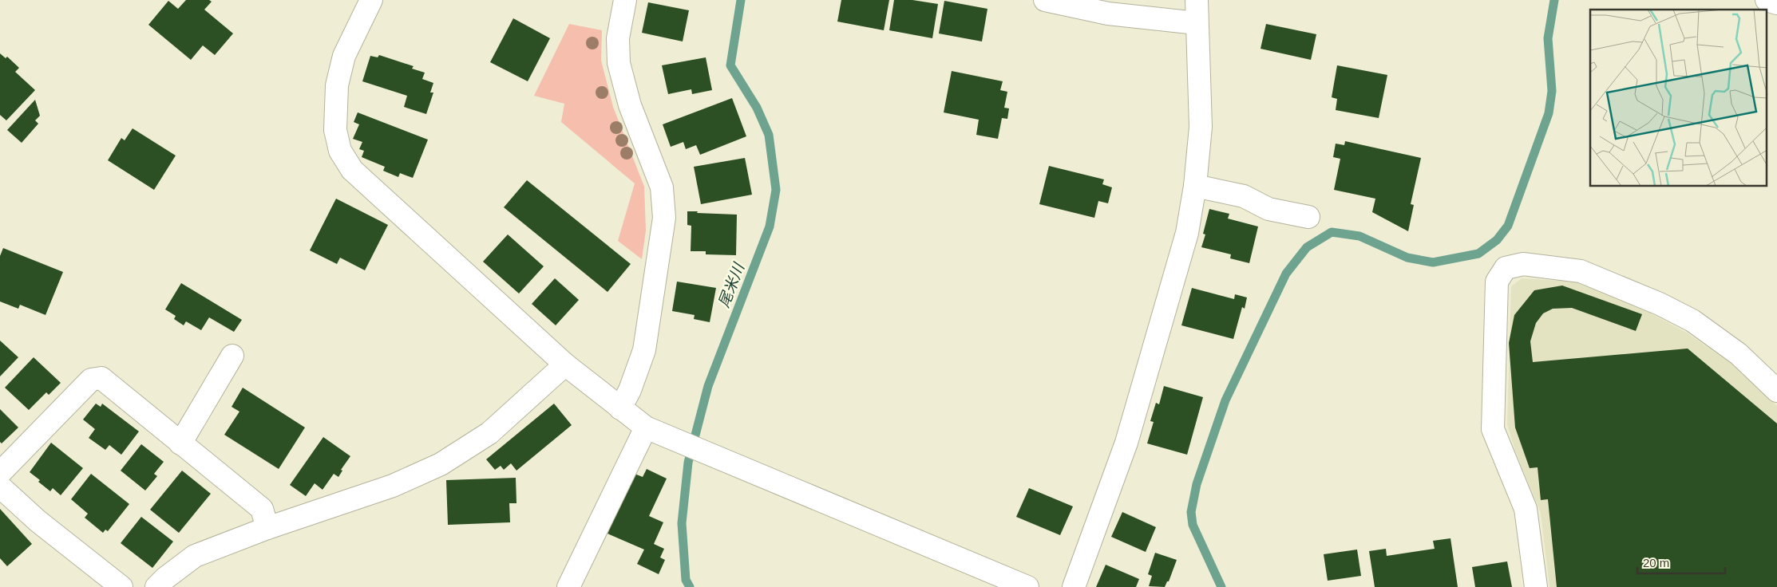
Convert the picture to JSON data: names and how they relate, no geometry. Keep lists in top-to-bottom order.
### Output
{
  "water": ["尾米川"],
  "scale_bar": "20 m"
}
